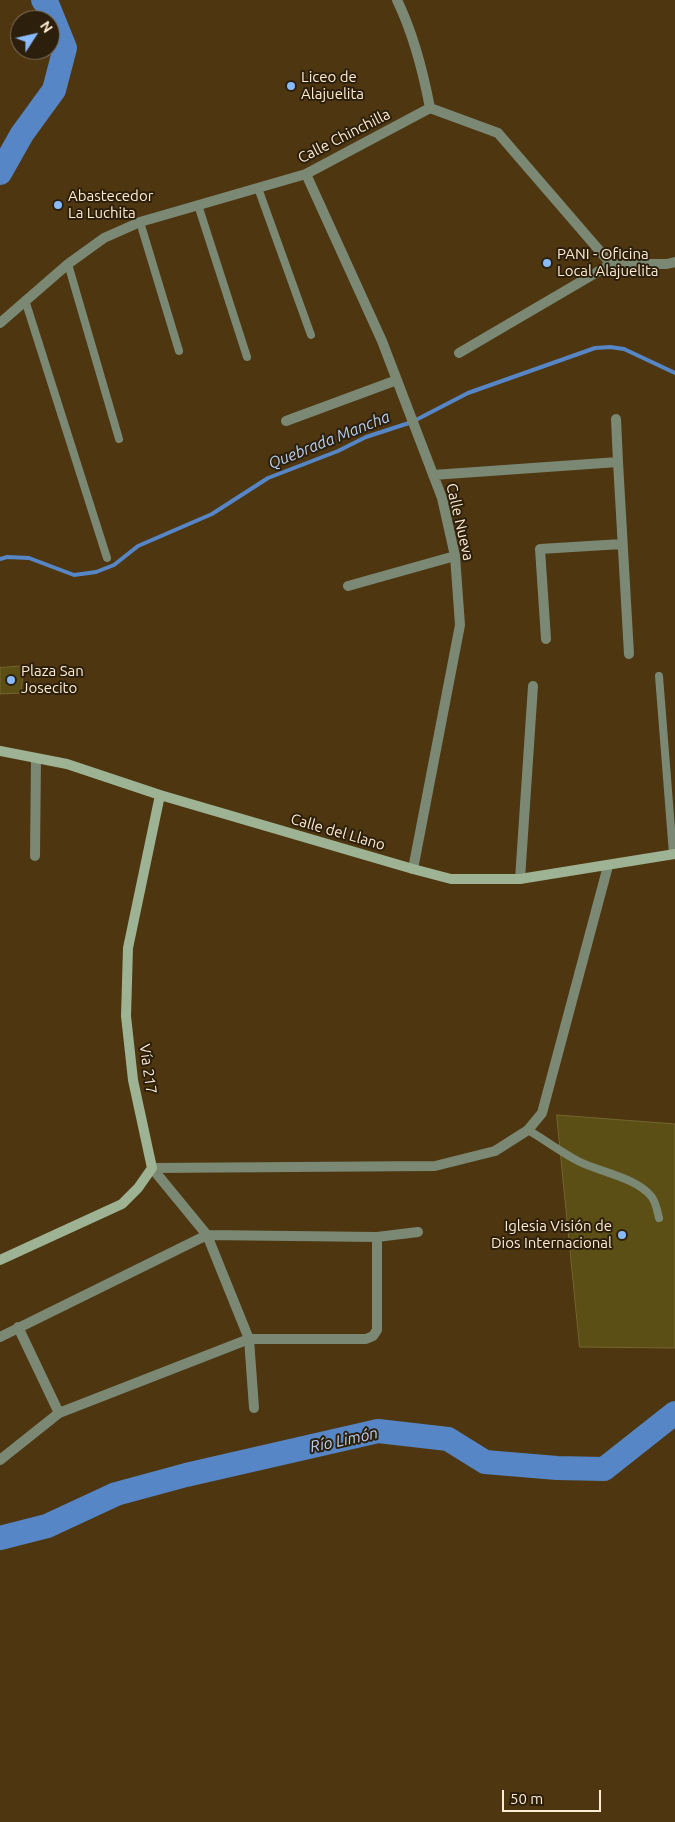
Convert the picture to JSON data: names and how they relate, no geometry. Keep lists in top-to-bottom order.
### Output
{
  "streets": {
    "main road": ["Calle del Llano", "Vía 217"],
    "street": ["Calle Chinchilla", "Calle Nueva"]
  },
  "crossings": [
    ["Calle Chinchilla", "Calle Nueva"],
    ["Calle Nueva", "Calle del Llano"],
    ["Calle del Llano", "Vía 217"]
  ],
  "water": ["Quebrada Mancha", "Río Limón"],
  "places": [
    "Liceo de Alajuelita",
    "Abastecedor La Luchita",
    "PANI - Oficina Local Alajuelita",
    "Plaza San Josecito",
    "Iglesia Visión de Dios Internacional"
  ],
  "scale_bar": "50 m",
  "north": "top right"
}
